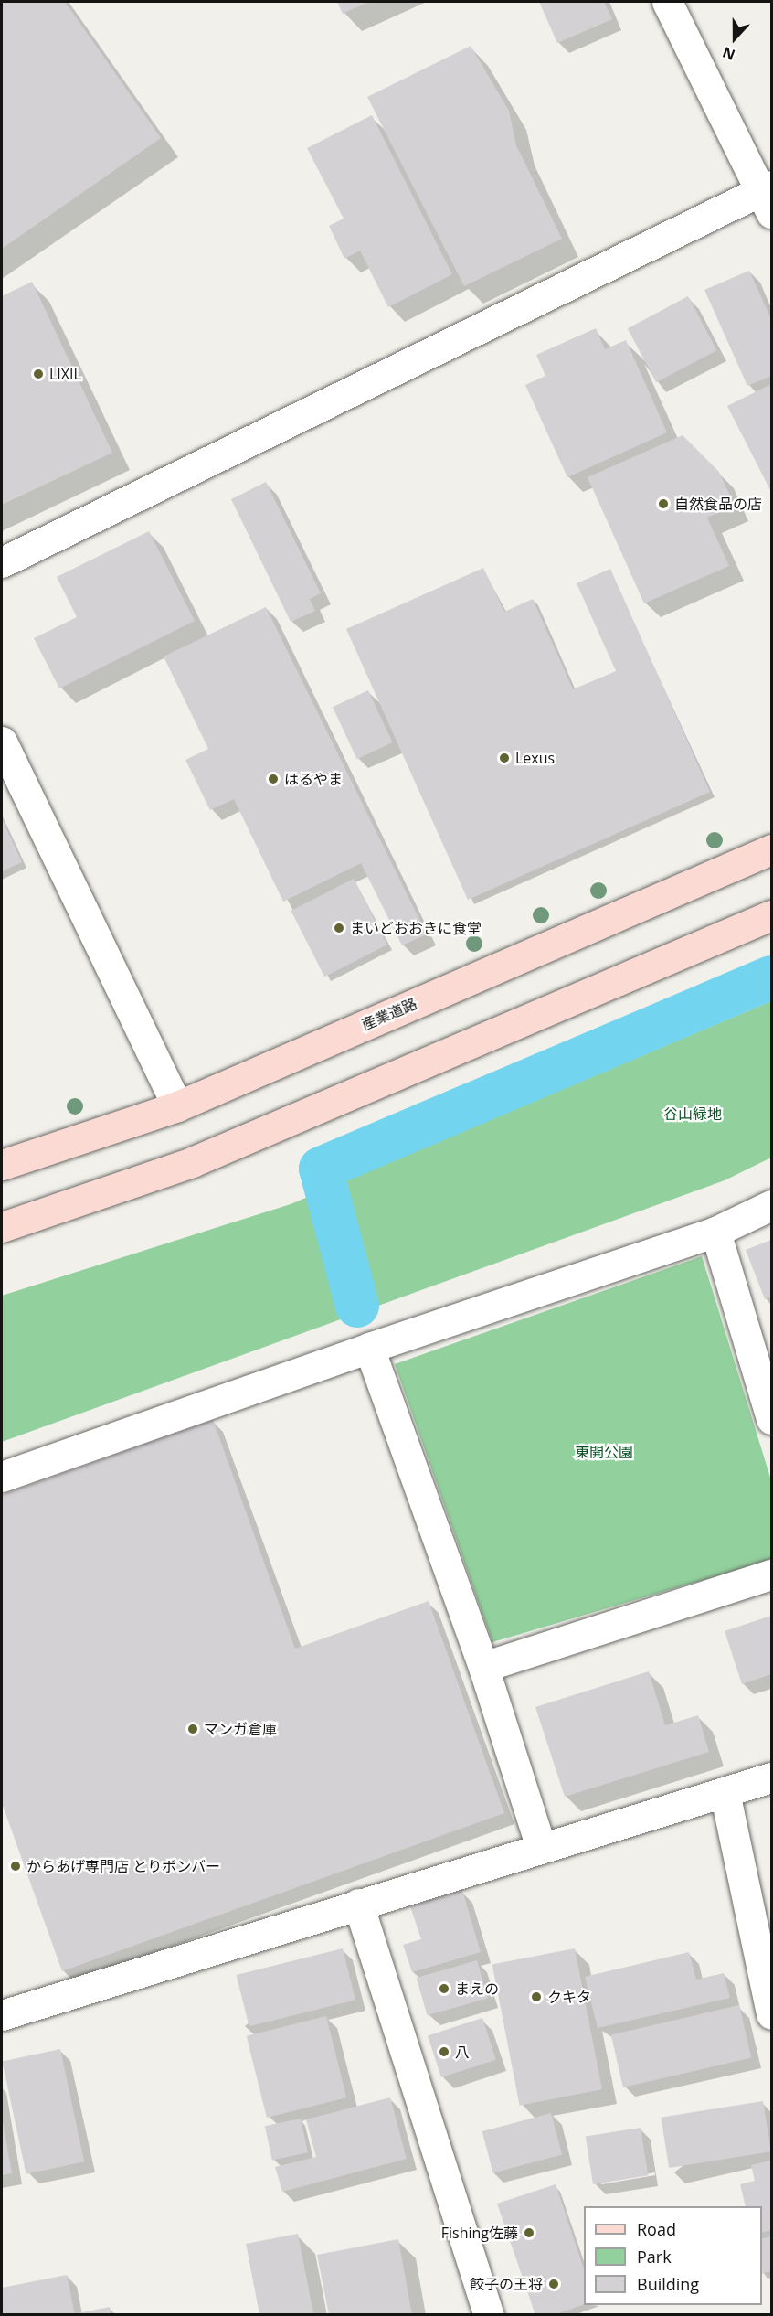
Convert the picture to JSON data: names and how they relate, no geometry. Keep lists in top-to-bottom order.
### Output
{
  "streets": {
    "main road": ["産業道路"]
  },
  "parks": ["谷山緑地", "東開公園"],
  "places": [
    "LIXIL",
    "自然食品の店",
    "Lexus",
    "はるやま",
    "まいどおおきに食堂",
    "マンガ倉庫",
    "からあげ専門店 とりボンバー",
    "まえの",
    "クキタ",
    "八",
    "Fishing佐藤",
    "餃子の王将"
  ],
  "legend": ["Road", "Park", "Building"],
  "north": "bottom"
}
